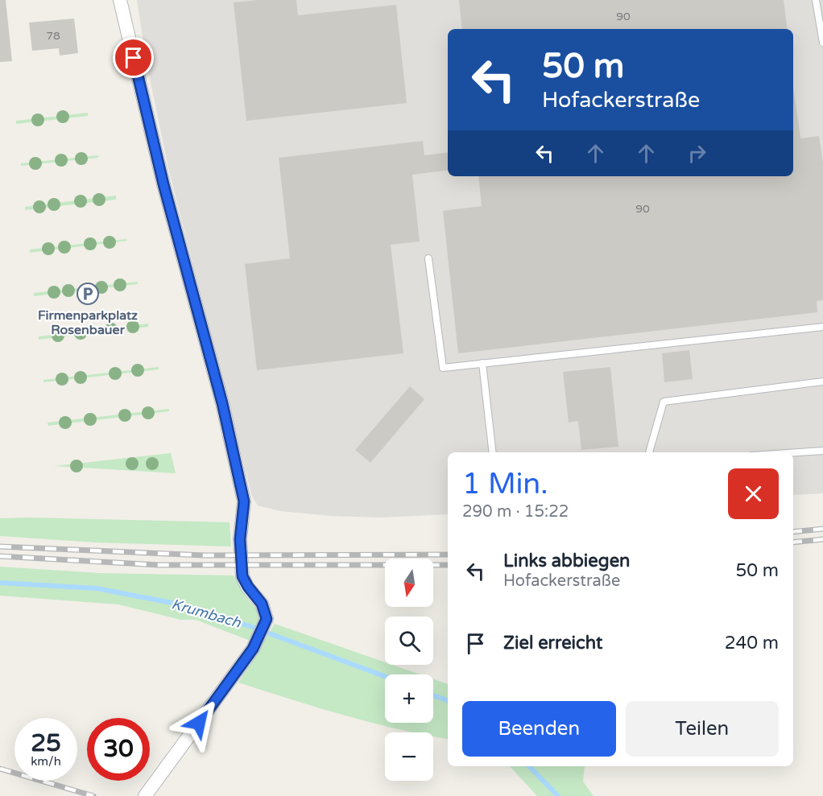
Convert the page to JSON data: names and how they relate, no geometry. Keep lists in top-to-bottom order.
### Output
{
  "water": ["Krumbach"],
  "places": {
    "parking": ["Firmenparkplatz Rosenbauer"]
  },
  "house_numbers": ["90", "78", "90"],
  "north": "bottom",
  "page": {
    "turn": ["50 m", "Hofackerstraße"],
    "heading": ["1 Min.", "290 m · 15:22"],
    "list": [
      {
        "name": "Links abbiegen",
        "note": "Hofackerstraße",
        "value": "50 m"
      },
      {
        "name": "Ziel erreicht",
        "value": "240 m"
      }
    ],
    "map_buttons": ["+", "−"],
    "buttons": ["Beenden", "Teilen"],
    "speed": "25 km/h",
    "limit": "30"
  }
}
